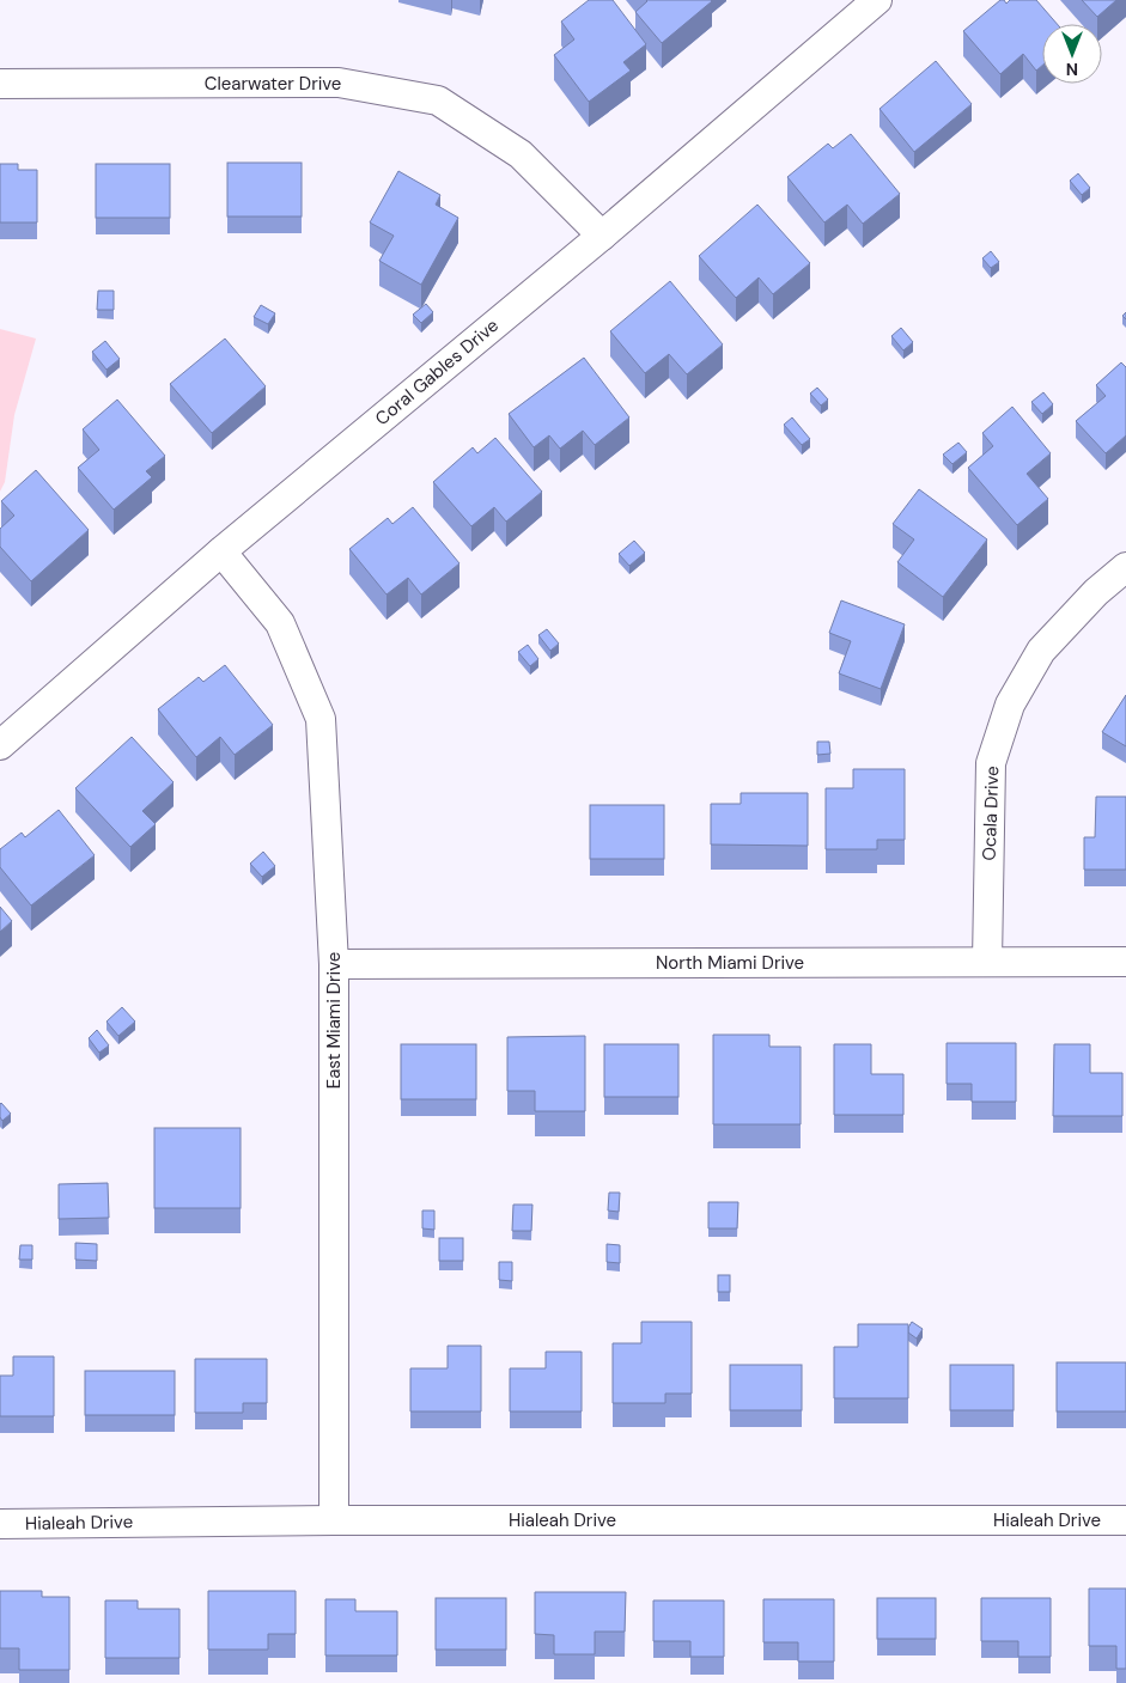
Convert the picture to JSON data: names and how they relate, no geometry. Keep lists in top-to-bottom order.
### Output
{
  "streets": {
    "street": [
      "Clearwater Drive",
      "Coral Gables Drive",
      "Ocala Drive",
      "North Miami Drive",
      "East Miami Drive",
      "Hialeah Drive"
    ]
  },
  "crossings": [
    ["Clearwater Drive", "Coral Gables Drive"],
    ["Coral Gables Drive", "East Miami Drive"],
    ["Ocala Drive", "North Miami Drive"],
    ["North Miami Drive", "East Miami Drive"],
    ["East Miami Drive", "Hialeah Drive"]
  ],
  "north": "bottom"
}
